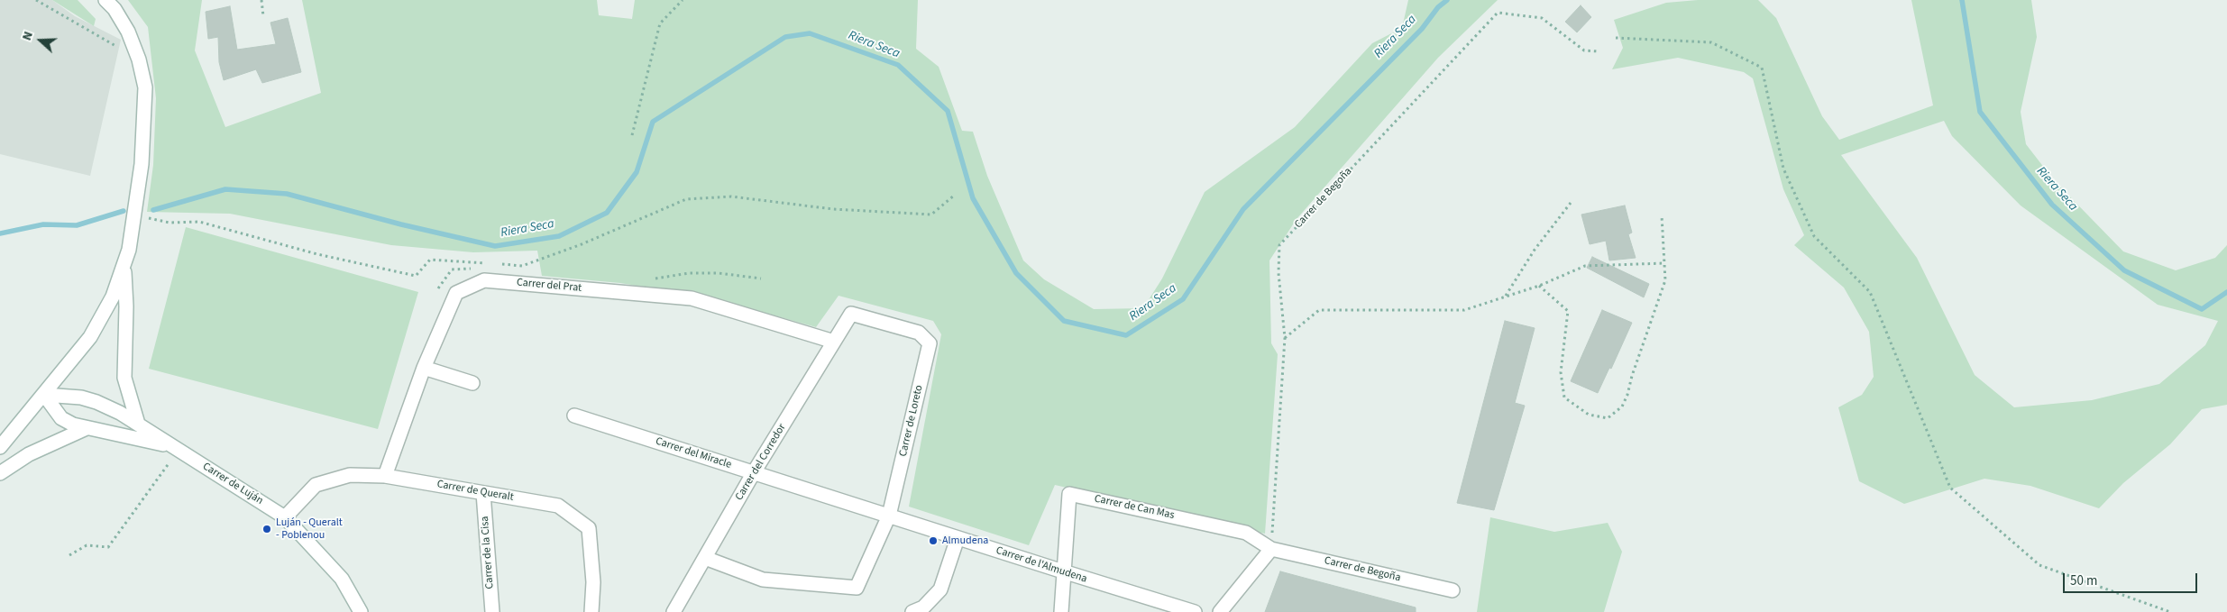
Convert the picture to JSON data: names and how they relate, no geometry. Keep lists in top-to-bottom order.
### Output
{
  "streets": {
    "street": [
      "Carrer de Begoña",
      "Carrer del Prat",
      "Carrer de Loreto",
      "Carrer del Miracle",
      "Carrer del Corredor",
      "Carrer de Luján",
      "Carrer de Queralt",
      "Carrer de Can Mas",
      "Carrer de la Cisa",
      "Carrer de l'Almudena"
    ]
  },
  "crossings": [
    ["Carrer de Begoña", "Carrer de Can Mas"],
    ["Carrer del Prat", "Carrer del Corredor"],
    ["Carrer del Prat", "Carrer de Queralt"],
    ["Carrer de Loreto", "Carrer del Miracle"],
    ["Carrer de Loreto", "Carrer del Corredor"],
    ["Carrer de Loreto", "Carrer de l'Almudena"],
    ["Carrer del Miracle", "Carrer del Corredor"],
    ["Carrer del Miracle", "Carrer de l'Almudena"],
    ["Carrer de Luján", "Carrer de Queralt"],
    ["Carrer de Queralt", "Carrer de la Cisa"],
    ["Carrer de Can Mas", "Carrer de l'Almudena"]
  ],
  "water": ["Riera Seca"],
  "places": ["Luján - Queralt - Poblenou", "Almudena"],
  "scale_bar": "50 m",
  "north": "left"
}
